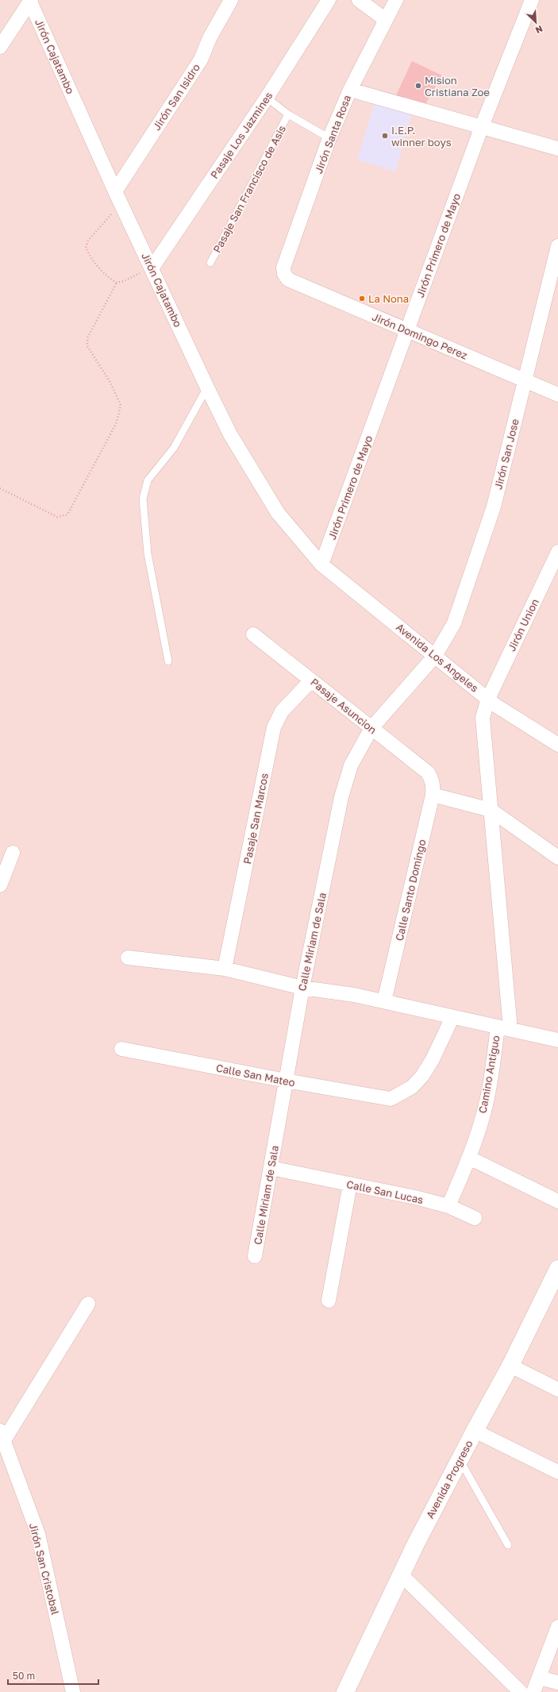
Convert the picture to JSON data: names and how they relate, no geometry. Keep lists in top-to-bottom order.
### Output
{
  "streets": {
    "street": [
      "Jirón Cajatambo",
      "Jirón San Isidro",
      "Jirón Santa Rosa",
      "Pasaje Los Jazmines",
      "Jirón Primero de Mayo",
      "Jirón Domingo Perez",
      "Jirón San Jose",
      "Jirón Union",
      "Avenida Los Angeles",
      "Pasaje Asuncion",
      "Pasaje San Marcos",
      "Calle Santo Domingo",
      "Calle Miriam de Sala",
      "Camino Antiguo",
      "Calle San Mateo",
      "Calle San Lucas",
      "Avenida Progreso",
      "Jirón San Cristobal"
    ],
    "lane": ["Pasaje San Francisco de Asis"]
  },
  "crossings": [
    ["Jirón Cajatambo", "Jirón San Isidro"],
    ["Jirón Cajatambo", "Pasaje Los Jazmines"],
    ["Jirón Cajatambo", "Jirón Primero de Mayo"],
    ["Jirón Cajatambo", "Avenida Los Angeles"],
    ["Jirón Santa Rosa", "Jirón Domingo Perez"],
    ["Jirón Primero de Mayo", "Jirón Domingo Perez"],
    ["Jirón Primero de Mayo", "Avenida Los Angeles"],
    ["Jirón Domingo Perez", "Jirón San Jose"],
    ["Jirón San Jose", "Avenida Los Angeles"],
    ["Jirón San Jose", "Calle Miriam de Sala"],
    ["Jirón Union", "Avenida Los Angeles"],
    ["Jirón Union", "Camino Antiguo"],
    ["Avenida Los Angeles", "Calle Miriam de Sala"],
    ["Pasaje Asuncion", "Pasaje San Marcos"],
    ["Pasaje Asuncion", "Calle Santo Domingo"],
    ["Pasaje Asuncion", "Calle Miriam de Sala"],
    ["Calle Miriam de Sala", "Calle San Mateo"],
    ["Calle Miriam de Sala", "Calle San Lucas"]
  ],
  "places": ["Mision Cristiana Zoe", "I.E.P. winner boys", "La Nona"],
  "scale_bar": "50 m",
  "north": "bottom right"
}
